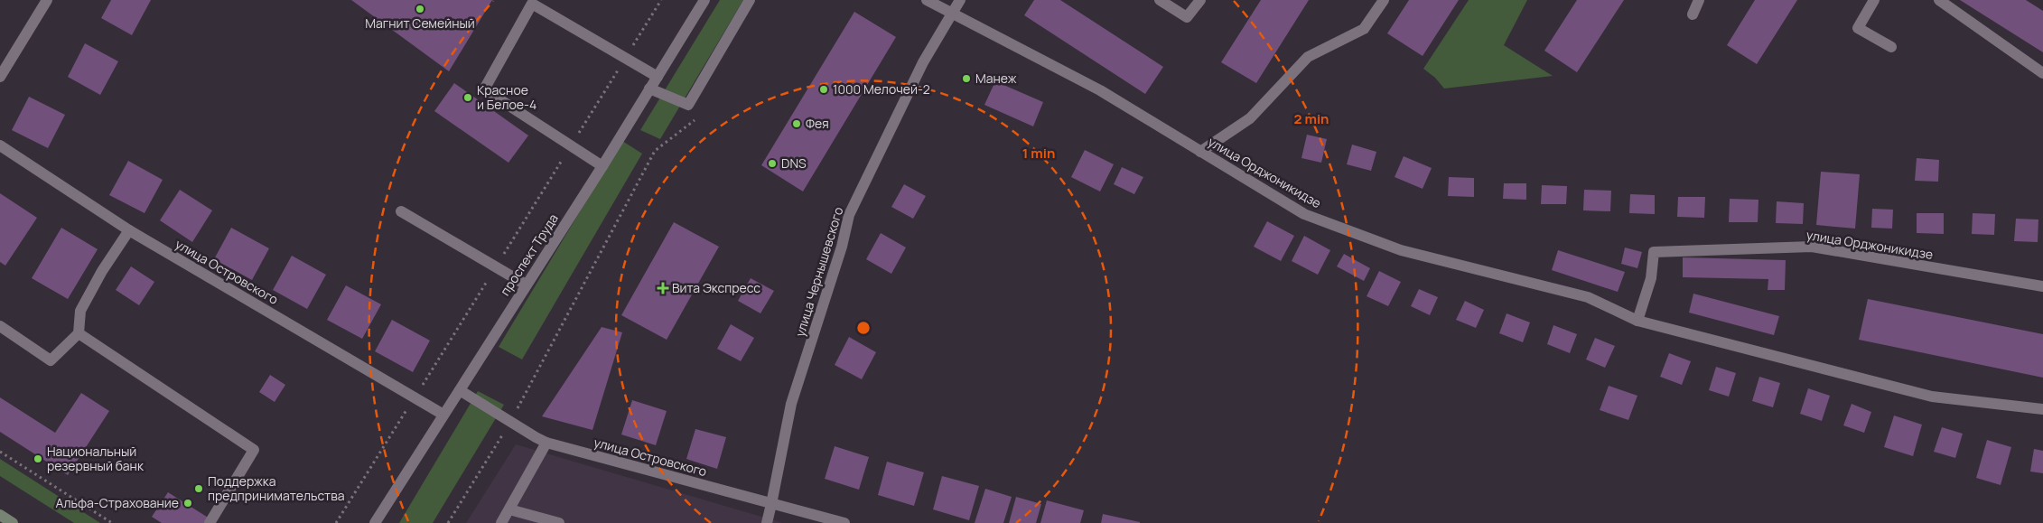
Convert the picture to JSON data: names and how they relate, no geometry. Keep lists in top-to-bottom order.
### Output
{
  "streets": {
    "street": [
      "улица Орджоникидзе",
      "проспект Труда",
      "улица Островского",
      "улица Чернышевского"
    ]
  },
  "crossings": [
    ["улица Орджоникидзе", "улица Чернышевского"],
    ["проспект Труда", "улица Островского"],
    ["улица Островского", "улица Чернышевского"]
  ],
  "places": {
    "other": [
      "Магнит Семейный",
      "Манеж",
      "1000 Мелочей-2",
      "Красное и Белое-4",
      "Фея",
      "DNS",
      "Национальный резервный банк",
      "Поддержка предпринимательства",
      "Альфа-Страхование"
    ],
    "health": ["Вита Экспресс"]
  },
  "rings": ["2 min", "1 min"]
}
